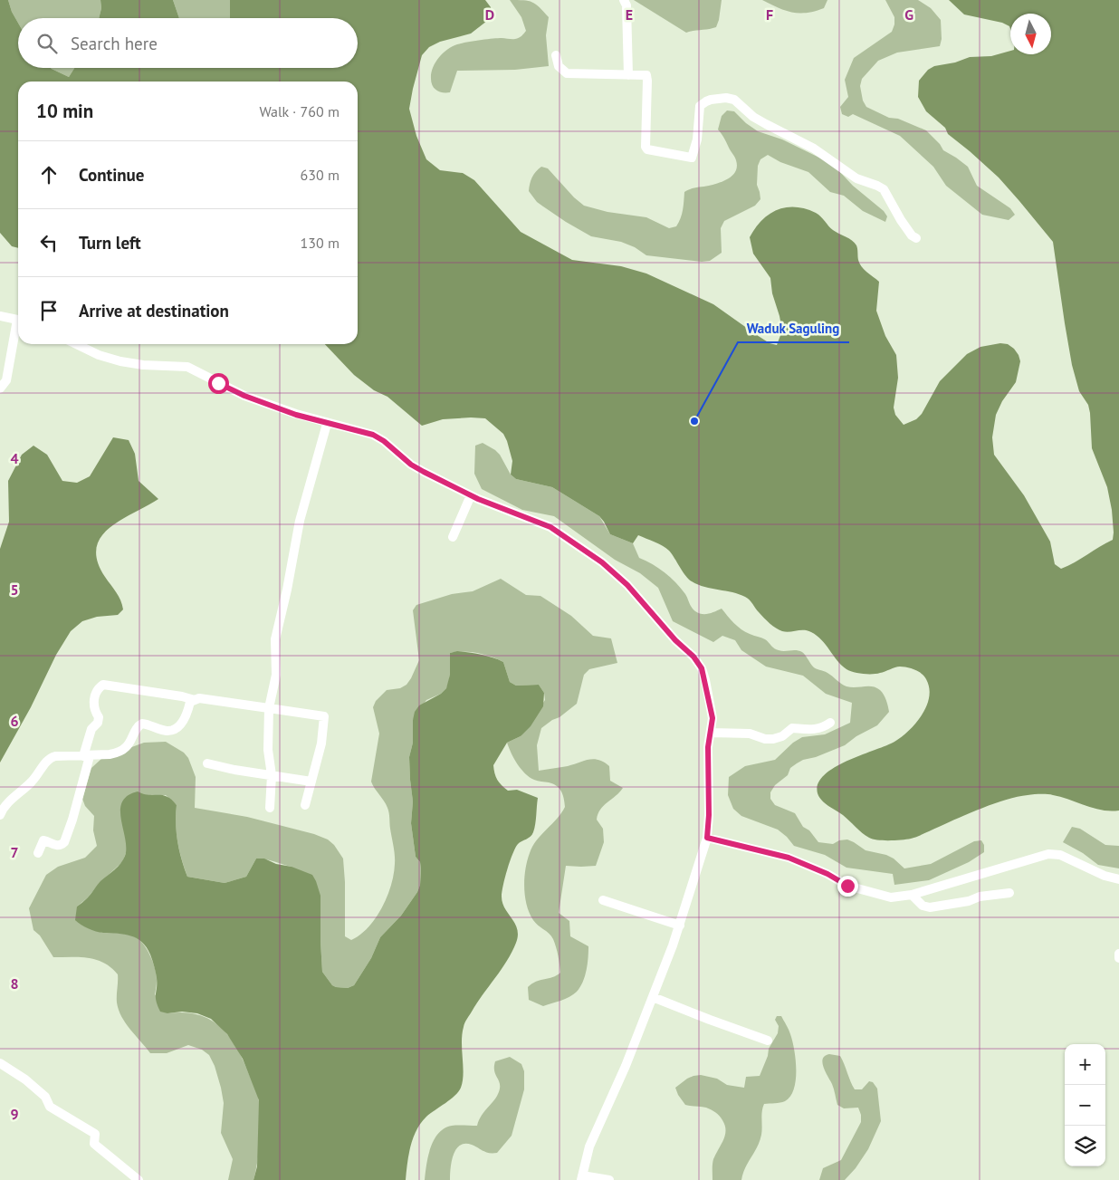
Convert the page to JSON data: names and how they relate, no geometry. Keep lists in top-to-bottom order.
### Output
{
  "places": ["Waduk Saguling"],
  "north": "bottom",
  "page": {
    "search": "Search here",
    "heading": ["10 min", "Walk · 760 m"],
    "list": [
      ["Continue", "630 m"],
      ["Turn left", "130 m"],
      "Arrive at destination"
    ],
    "map_buttons": ["+", "−"]
  },
  "grid": {
    "columns": [
      "D",
      "E",
      "F",
      "G"
    ],
    "rows": [
      "4",
      "5",
      "6",
      "7",
      "8",
      "9"
    ]
  }
}
